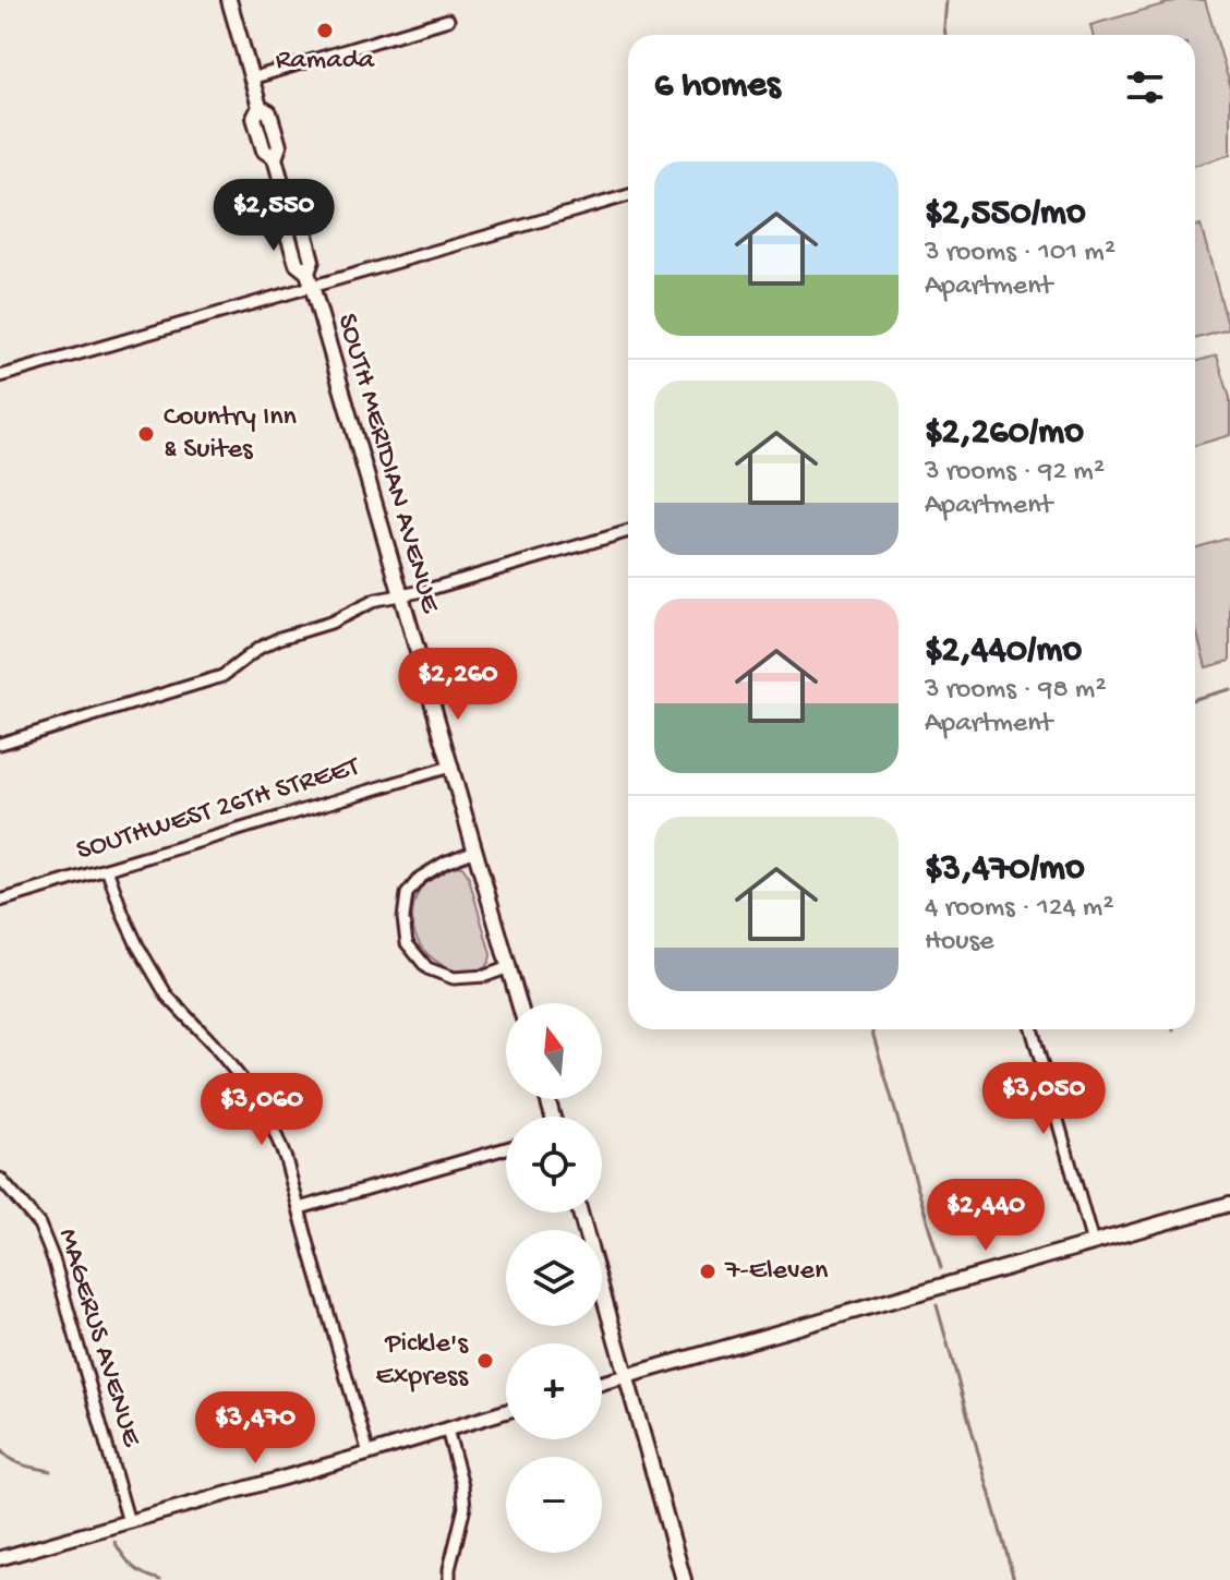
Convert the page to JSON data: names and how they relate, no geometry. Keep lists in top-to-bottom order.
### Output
{
  "streets": {
    "main road": ["SOUTH MERIDIAN AVENUE"],
    "street": ["SOUTHWEST 26TH STREET", "MAGERUS AVENUE"]
  },
  "crossings": [
    ["SOUTH MERIDIAN AVENUE", "SOUTHWEST 26TH STREET"]
  ],
  "places": [
    "Ramada",
    "Country Inn & Suites",
    "7-Eleven",
    "Pickle's Express"
  ],
  "north": "top",
  "page": {
    "heading": "6 homes",
    "list": [
      {
        "name": "$2,550/mo",
        "note": "3 rooms · 101 m² · Apartment"
      },
      {
        "name": "$2,260/mo",
        "note": "3 rooms · 92 m² · Apartment"
      },
      {
        "name": "$2,440/mo",
        "note": "3 rooms · 98 m² · Apartment"
      },
      {
        "name": "$3,470/mo",
        "note": "4 rooms · 124 m² · House"
      }
    ],
    "price": [
      "$2,550",
      "$2,260",
      "$3,050",
      "$3,060",
      "$2,440",
      "$3,470"
    ],
    "map_buttons": ["+", "−"]
  }
}
